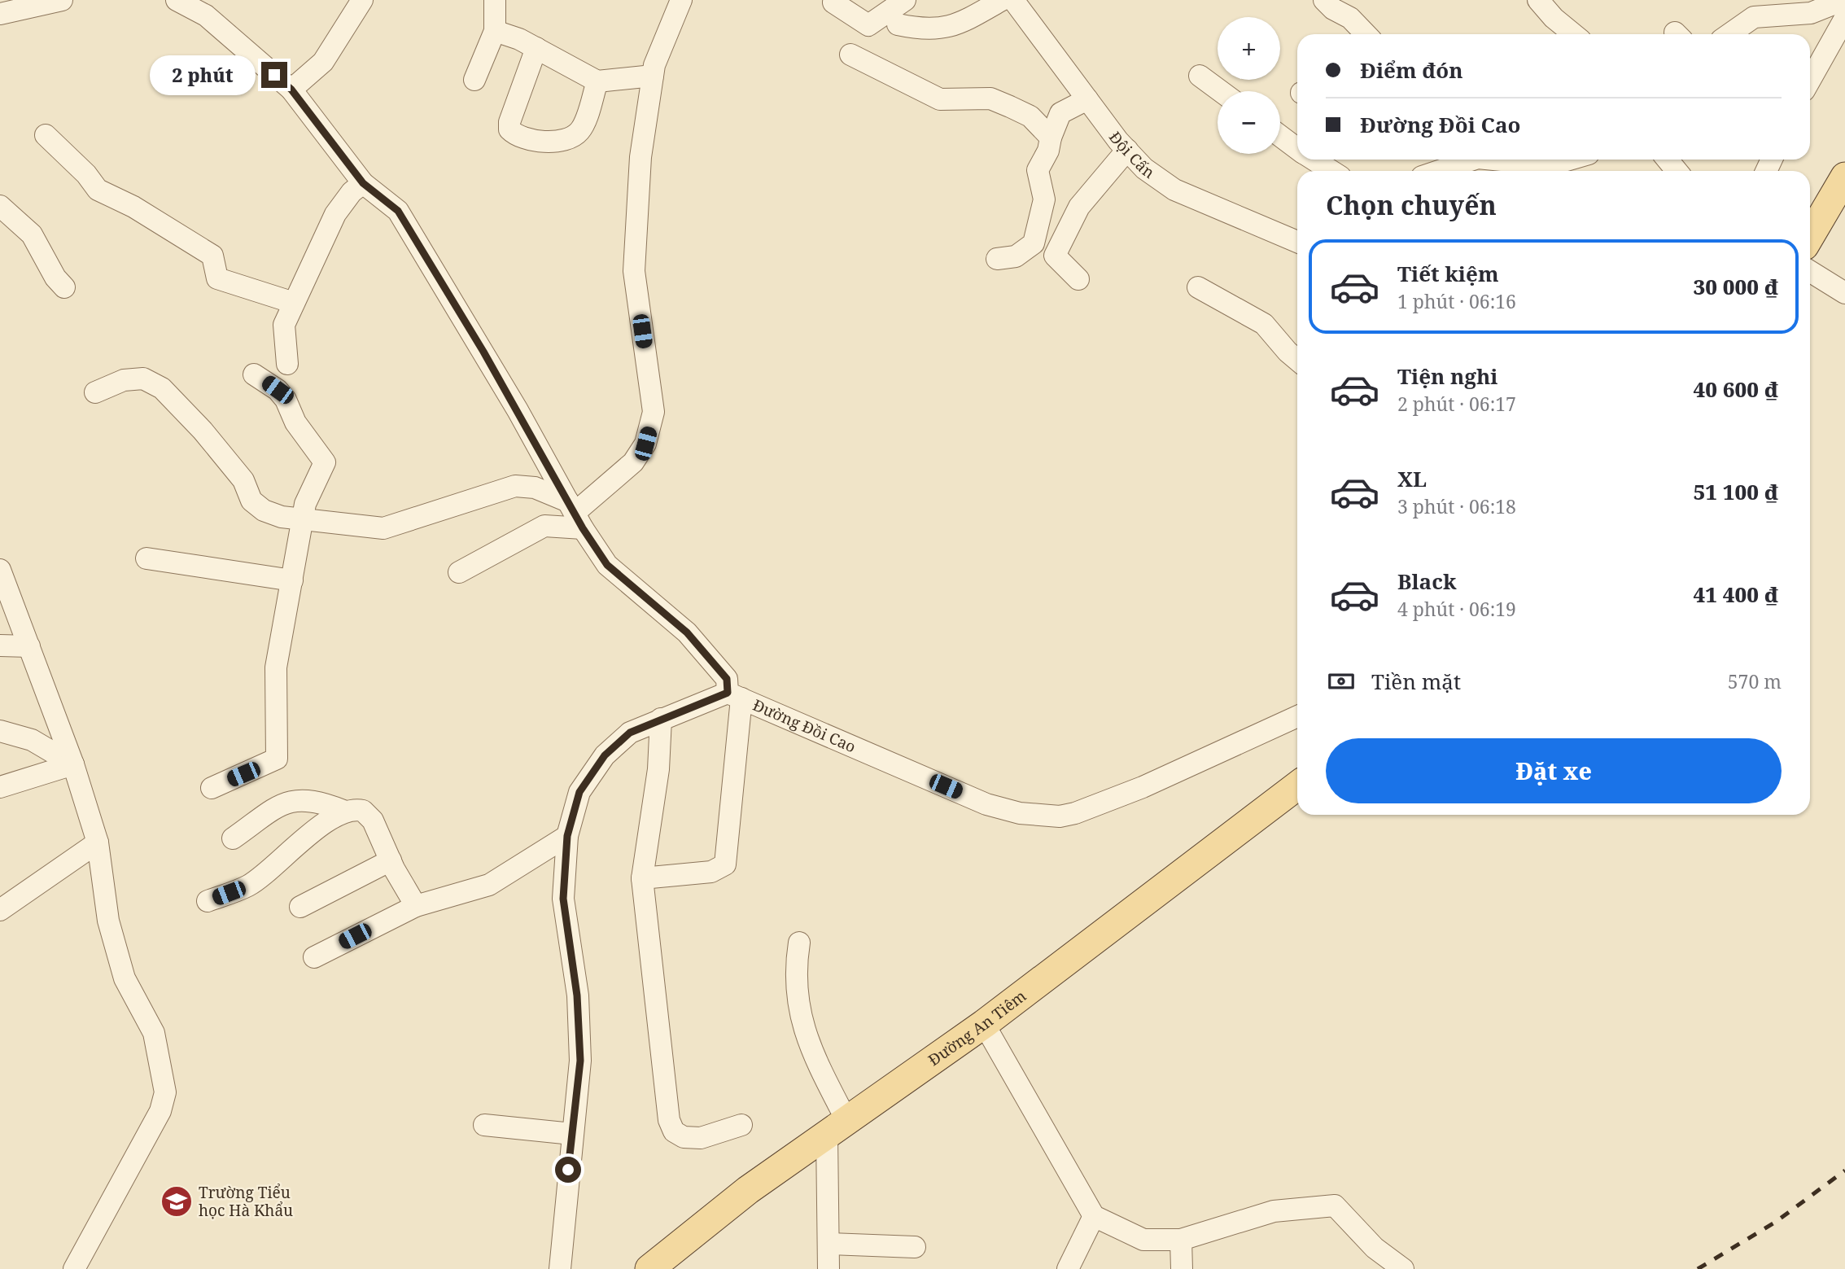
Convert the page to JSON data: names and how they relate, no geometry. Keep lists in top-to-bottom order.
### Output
{
  "streets": {
    "main road": ["Đường An Tiêm"],
    "street": ["Đội Cấn", "Đường Đồi Cao"]
  },
  "places": {
    "school or university": ["Trường Tiểu học Hà Khẩu"]
  },
  "page": {
    "map_buttons": ["+", "−"],
    "banner": ["Điểm đón", "Đường Đồi Cao"],
    "bubble": "2 phút",
    "heading": "Chọn chuyến",
    "list": [
      {
        "name": "Tiết kiệm",
        "note": "1 phút · 06:16",
        "value": "30 000 ₫"
      },
      {
        "name": "Tiện nghi",
        "note": "2 phút · 06:17",
        "value": "40 600 ₫"
      },
      {
        "name": "XL",
        "note": "3 phút · 06:18",
        "value": "51 100 ₫"
      },
      {
        "name": "Black",
        "note": "4 phút · 06:19",
        "value": "41 400 ₫"
      }
    ],
    "pay": ["Tiền mặt", "570 m"],
    "buttons": "Đặt xe"
  }
}
